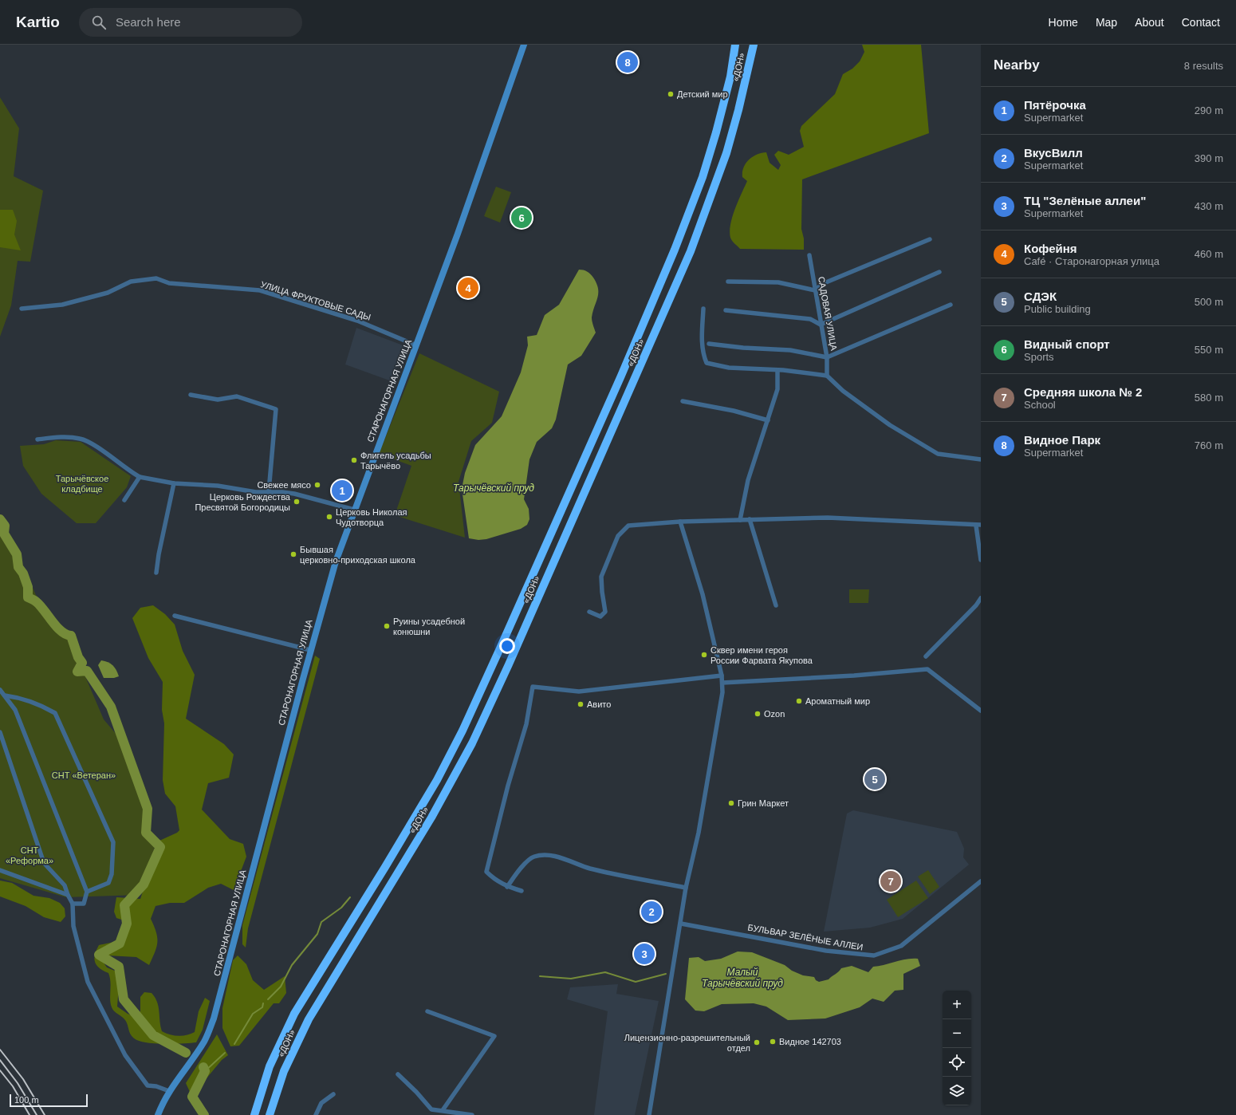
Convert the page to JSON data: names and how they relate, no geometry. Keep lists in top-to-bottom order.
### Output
{
  "streets": {
    "highway": ["«ДОН»"],
    "main road": ["СТАРОНАГОРНАЯ УЛИЦА"],
    "street": ["УЛИЦА ФРУКТОВЫЕ САДЫ", "САДОВАЯ УЛИЦА", "БУЛЬВАР ЗЕЛЁНЫЕ АЛЛЕИ"]
  },
  "crossings": [
    ["УЛИЦА ФРУКТОВЫЕ САДЫ", "СТАРОНАГОРНАЯ УЛИЦА"]
  ],
  "water": ["Тарычёвский пруд", "Малый Тарычёвский пруд"],
  "parks": ["Тарычёвское кладбище", "СНТ «Ветеран»", "СНТ «Реформа»"],
  "places": [
    "Детский мир",
    "Флигель усадьбы Тарычёво",
    "Свежее мясо",
    "Церковь Рождества Пресвятой Богородицы",
    "Церковь Николая Чудотворца",
    "Бывшая церковно-приходская школа",
    "Руины усадебной конюшни",
    "Сквер имени героя России Фарвата Якупова",
    "Ароматный мир",
    "Авито",
    "Ozon",
    "Грин Маркет",
    "Видное 142703",
    "Лицензионно-разрешительный отдел"
  ],
  "scale_bar": "100 m",
  "page": {
    "header": "Kartio",
    "search": "Search here",
    "nav": [
      "Home",
      "Map",
      "About",
      "Contact"
    ],
    "heading": ["Nearby", "8 results"],
    "pins": [
      "8",
      "6",
      "4",
      "1",
      "5",
      "7",
      "2",
      "3"
    ],
    "list": [
      {
        "mark": "1",
        "name": "Пятёрочка",
        "note": "Supermarket",
        "value": "290 m"
      },
      {
        "mark": "2",
        "name": "ВкусВилл",
        "note": "Supermarket",
        "value": "390 m"
      },
      {
        "mark": "3",
        "name": "ТЦ \"Зелёные аллеи\"",
        "note": "Supermarket",
        "value": "430 m"
      },
      {
        "mark": "4",
        "name": "Кофейня",
        "note": "Café · Старонагорная улица",
        "value": "460 m"
      },
      {
        "mark": "5",
        "name": "СДЭК",
        "note": "Public building",
        "value": "500 m"
      },
      {
        "mark": "6",
        "name": "Видный спорт",
        "note": "Sports",
        "value": "550 m"
      },
      {
        "mark": "7",
        "name": "Средняя школа № 2",
        "note": "School",
        "value": "580 m"
      },
      {
        "mark": "8",
        "name": "Видное Парк",
        "note": "Supermarket",
        "value": "760 m"
      }
    ],
    "map_buttons": ["+", "−"],
    "scale": "100 m"
  }
}
